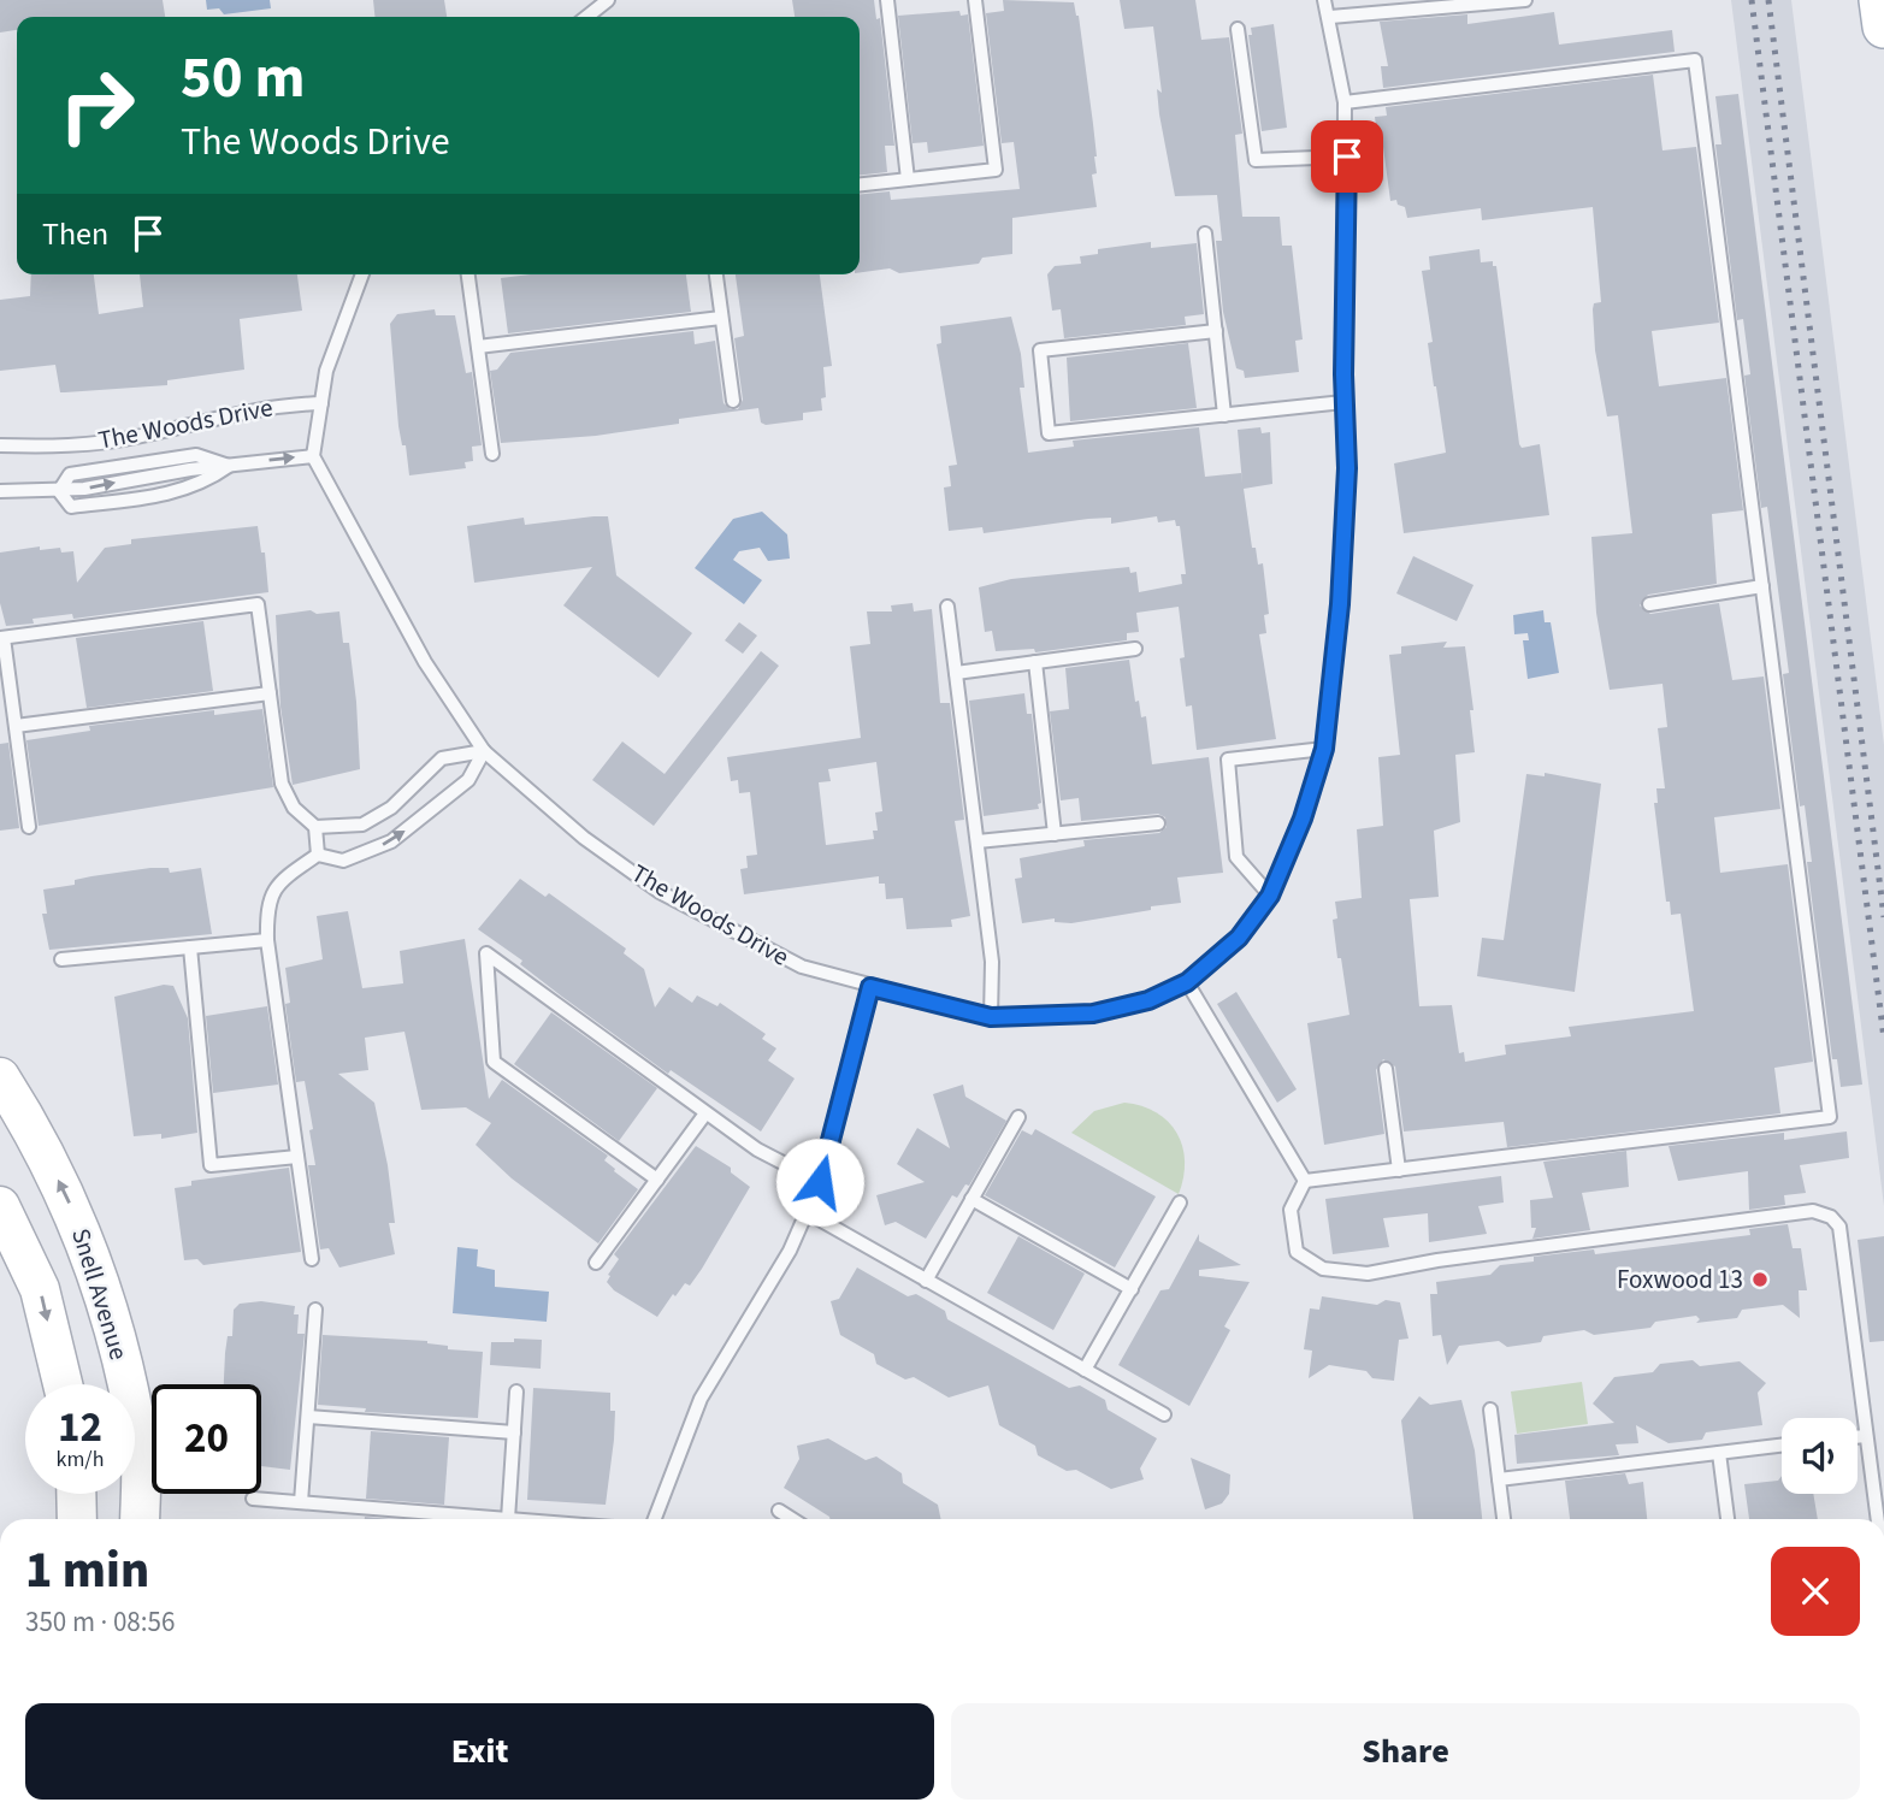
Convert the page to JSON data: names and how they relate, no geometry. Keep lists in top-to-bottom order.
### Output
{
  "streets": {
    "main road": ["Snell Avenue"],
    "lane": ["The Woods Drive"]
  },
  "places": ["Foxwood 13"],
  "page": {
    "turn": ["50 m", "The Woods Drive"],
    "then": "Then",
    "speed": "12 km/h",
    "limit": "20",
    "heading": ["1 min", "350 m · 08:56"],
    "buttons": ["Exit", "Share"]
  }
}
